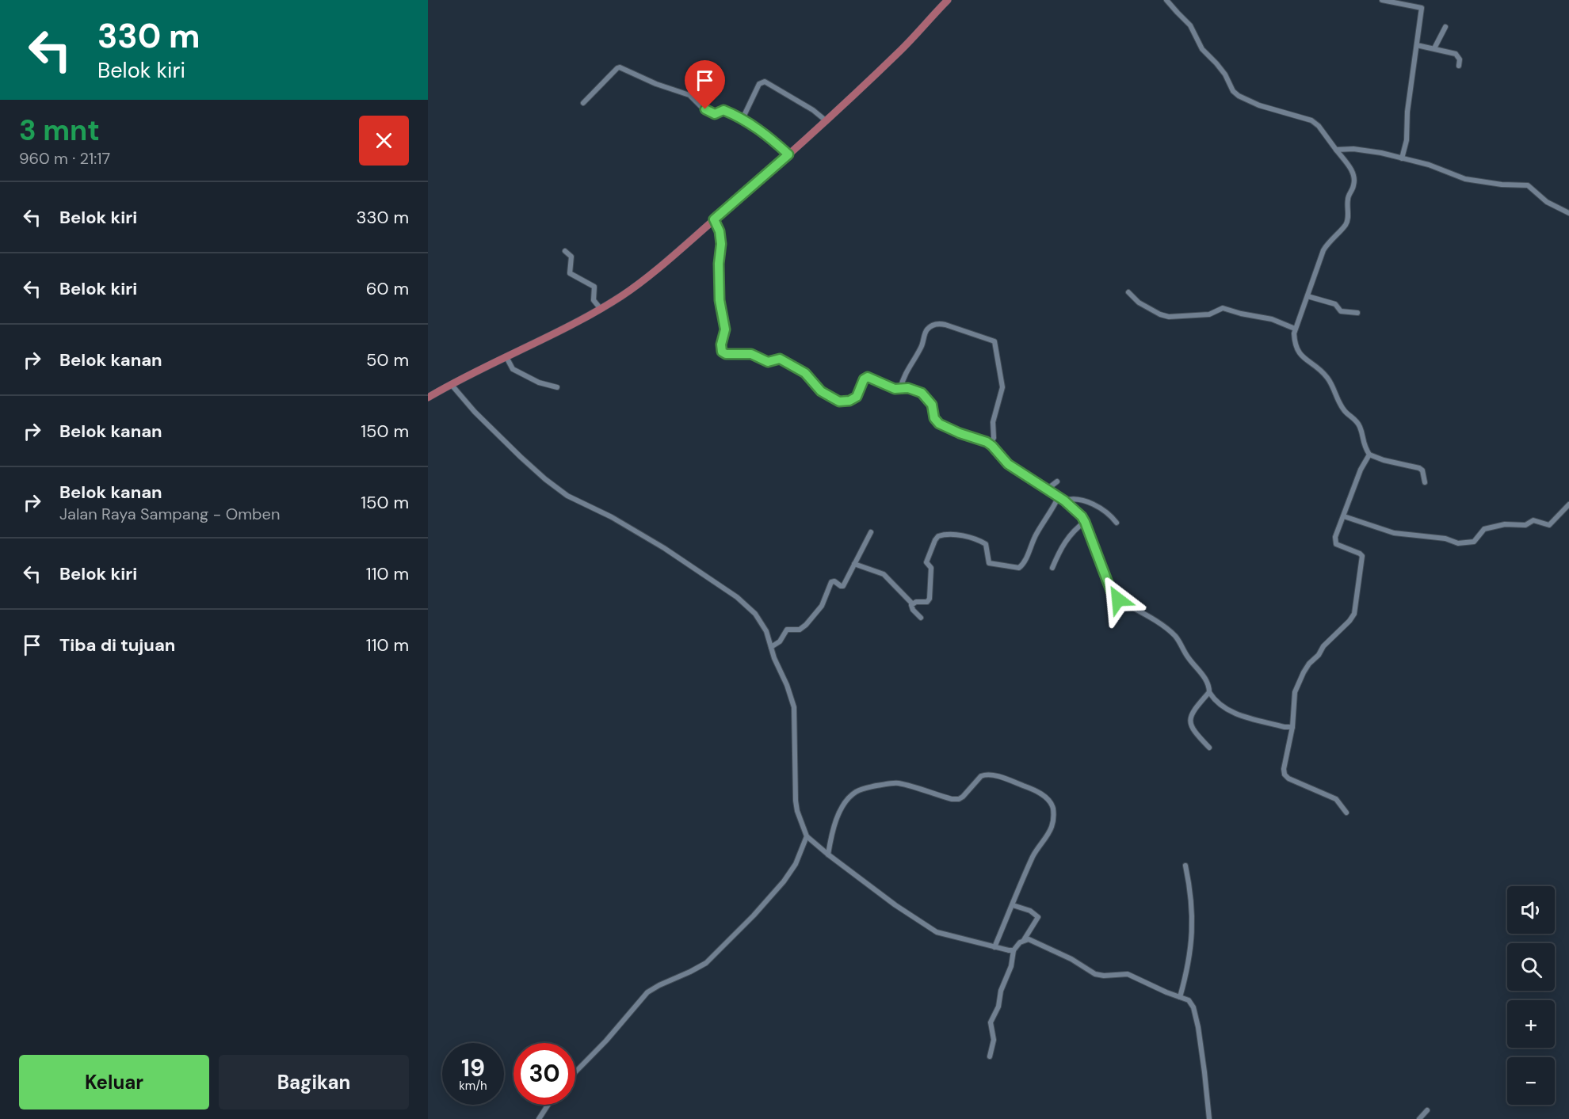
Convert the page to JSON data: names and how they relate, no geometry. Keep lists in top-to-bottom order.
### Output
{
  "page": {
    "turn": ["330 m", "Belok kiri"],
    "heading": ["3 mnt", "960 m · 21:17"],
    "list": [
      {
        "name": "Belok kiri",
        "value": "330 m"
      },
      {
        "name": "Belok kiri",
        "value": "60 m"
      },
      {
        "name": "Belok kanan",
        "value": "50 m"
      },
      {
        "name": "Belok kanan",
        "value": "150 m"
      },
      {
        "name": "Belok kanan",
        "note": "Jalan Raya Sampang - Omben",
        "value": "150 m"
      },
      {
        "name": "Belok kiri",
        "value": "110 m"
      },
      {
        "name": "Tiba di tujuan",
        "value": "110 m"
      }
    ],
    "map_buttons": ["+", "−"],
    "speed": "19 km/h",
    "limit": "30",
    "buttons": ["Keluar", "Bagikan"]
  }
}
